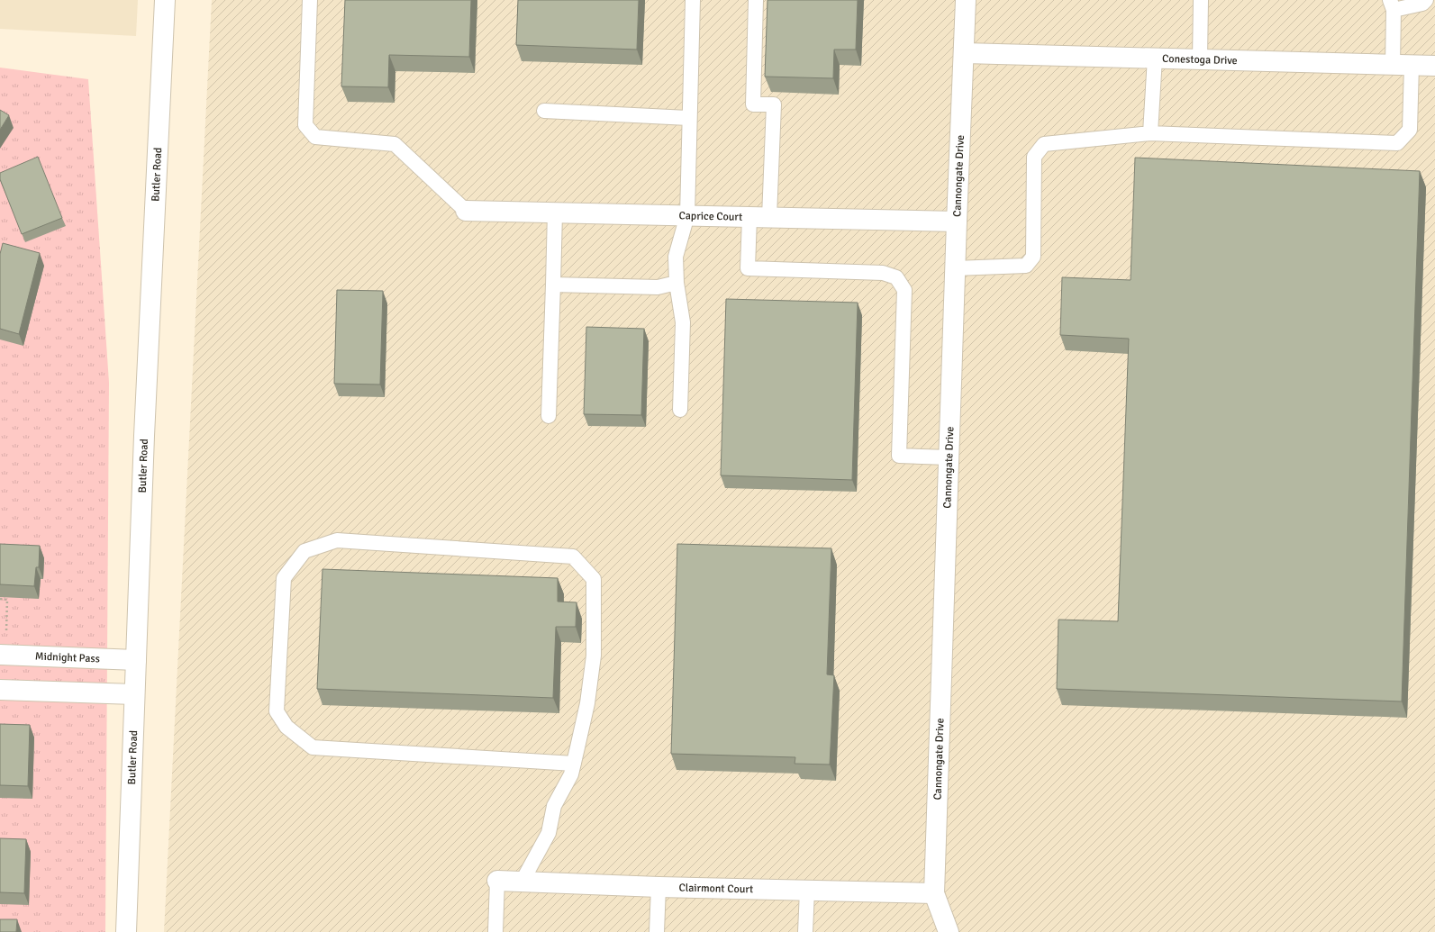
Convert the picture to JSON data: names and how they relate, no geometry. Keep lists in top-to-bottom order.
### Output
{
  "streets": {
    "street": [
      "Conestoga Drive",
      "Butler Road",
      "Cannongate Drive",
      "Caprice Court",
      "Midnight Pass",
      "Clairmont Court"
    ]
  },
  "crossings": [
    ["Conestoga Drive", "Cannongate Drive"],
    ["Butler Road", "Midnight Pass"],
    ["Cannongate Drive", "Caprice Court"],
    ["Cannongate Drive", "Clairmont Court"]
  ]
}
